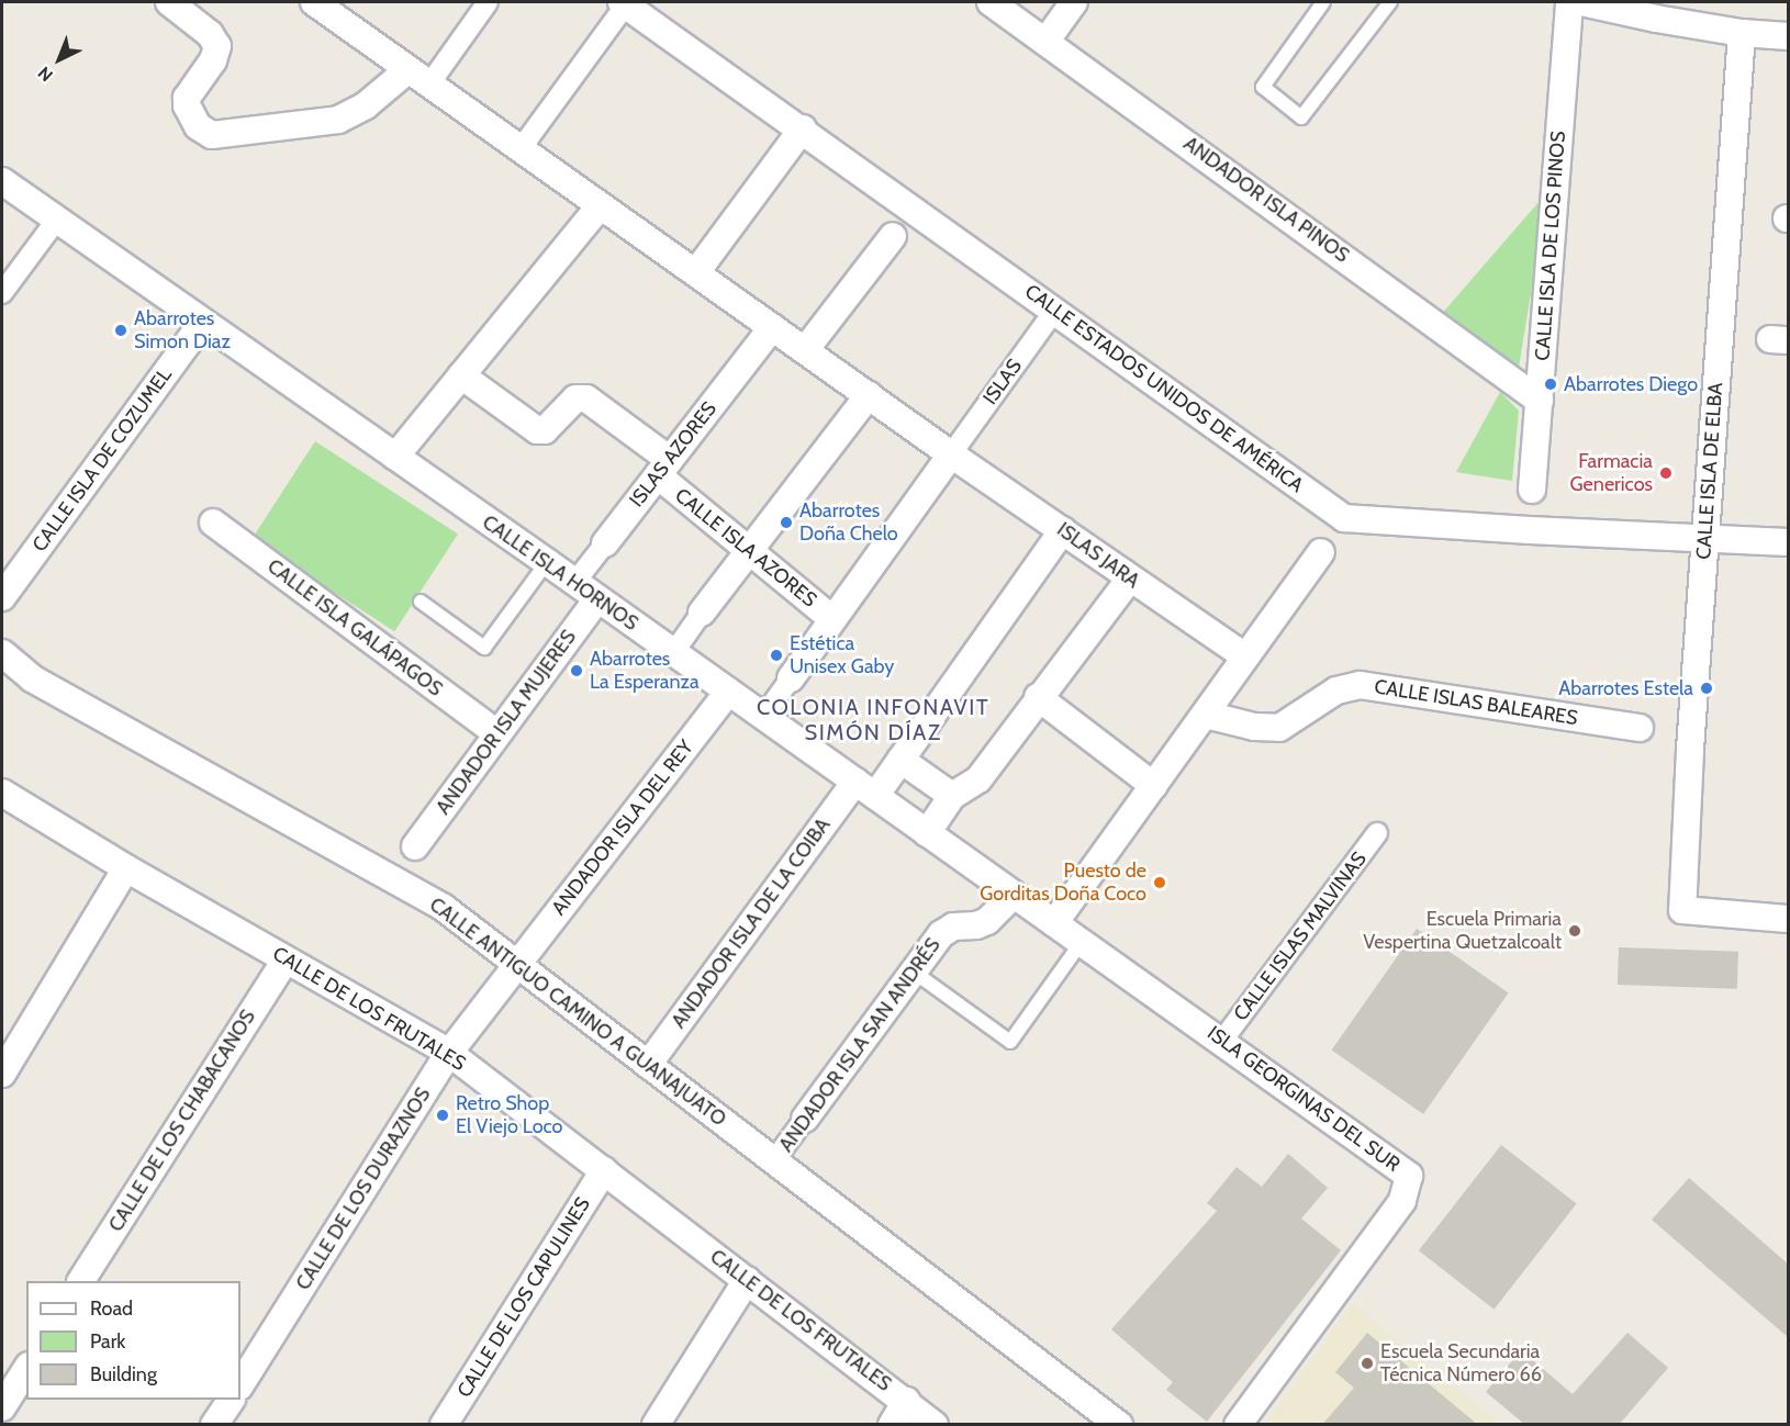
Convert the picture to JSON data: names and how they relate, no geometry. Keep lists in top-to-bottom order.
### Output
{
  "streets": {
    "street": [
      "ANDADOR ISLA PINOS",
      "CALLE ISLA DE LOS PINOS",
      "ISLAS",
      "CALLE ESTADOS UNIDOS DE AMÉRICA",
      "ISLAS AZORES",
      "CALLE ISLA DE COZUMEL",
      "CALLE ISLA DE ELBA",
      "CALLE ISLA AZORES",
      "ISLAS JARA",
      "CALLE ISLA HORNOS",
      "CALLE ISLA GALÁPAGOS",
      "CALLE ISLAS BALEARES",
      "ANDADOR ISLA MUJERES",
      "ANDADOR ISLA DEL REY",
      "ANDADOR ISLA DE LA COIBA",
      "CALLE ISLAS MALVINAS",
      "CALLE DE LOS FRUTALES",
      "CALLE ANTIGUO CAMINO A GUANAJUATO",
      "ANDADOR ISLA SAN ANDRÉS",
      "ISLA GEORGINAS DEL SUR",
      "CALLE DE LOS CHABACANOS",
      "CALLE DE LOS DURAZNOS",
      "CALLE DE LOS CAPULINES"
    ]
  },
  "crossings": [
    ["ANDADOR ISLA PINOS", "CALLE ISLA DE LOS PINOS"],
    ["ISLAS", "CALLE ESTADOS UNIDOS DE AMÉRICA"],
    ["ISLAS", "ISLAS JARA"],
    ["CALLE ESTADOS UNIDOS DE AMÉRICA", "CALLE ISLA DE ELBA"],
    ["ISLAS AZORES", "CALLE ISLA AZORES"],
    ["ISLAS AZORES", "ISLAS JARA"],
    ["ISLAS AZORES", "CALLE ISLA HORNOS"],
    ["CALLE ISLA DE COZUMEL", "CALLE ISLA HORNOS"],
    ["ISLAS JARA", "ANDADOR ISLA DE LA COIBA"],
    ["CALLE ISLA HORNOS", "ANDADOR ISLA MUJERES"],
    ["CALLE ISLA HORNOS", "ANDADOR ISLA DEL REY"],
    ["CALLE ISLA HORNOS", "ANDADOR ISLA DE LA COIBA"],
    ["CALLE ISLA HORNOS", "ANDADOR ISLA SAN ANDRÉS"],
    ["CALLE ISLA HORNOS", "ISLA GEORGINAS DEL SUR"],
    ["CALLE ISLA GALÁPAGOS", "ANDADOR ISLA MUJERES"],
    ["ANDADOR ISLA DEL REY", "CALLE ANTIGUO CAMINO A GUANAJUATO"],
    ["ANDADOR ISLA DEL REY", "CALLE DE LOS DURAZNOS"],
    ["ANDADOR ISLA DE LA COIBA", "CALLE ANTIGUO CAMINO A GUANAJUATO"],
    ["CALLE ISLAS MALVINAS", "ISLA GEORGINAS DEL SUR"],
    ["CALLE DE LOS FRUTALES", "CALLE DE LOS CHABACANOS"],
    ["CALLE DE LOS FRUTALES", "CALLE DE LOS DURAZNOS"],
    ["CALLE DE LOS FRUTALES", "CALLE DE LOS CAPULINES"],
    ["CALLE ANTIGUO CAMINO A GUANAJUATO", "ANDADOR ISLA SAN ANDRÉS"],
    ["CALLE ANTIGUO CAMINO A GUANAJUATO", "CALLE DE LOS DURAZNOS"],
    ["ANDADOR ISLA SAN ANDRÉS", "ISLA GEORGINAS DEL SUR"]
  ],
  "districts": ["COLONIA INFONAVIT SIMÓN DÍAZ"],
  "places": [
    "Abarrotes Simon Diaz",
    "Abarrotes Diego",
    "Farmacia Genericos",
    "Abarrotes Doña Chelo",
    "Estética Unisex Gaby",
    "Abarrotes La Esperanza",
    "Abarrotes Estela",
    "Puesto de Gorditas Doña Coco",
    "Escuela Primaria Vespertina Quetzalcoalt",
    "Retro Shop El Viejo Loco",
    "Escuela Secundaria Técnica Número 66"
  ],
  "legend": ["Road", "Park", "Building"],
  "north": "bottom left"
}
